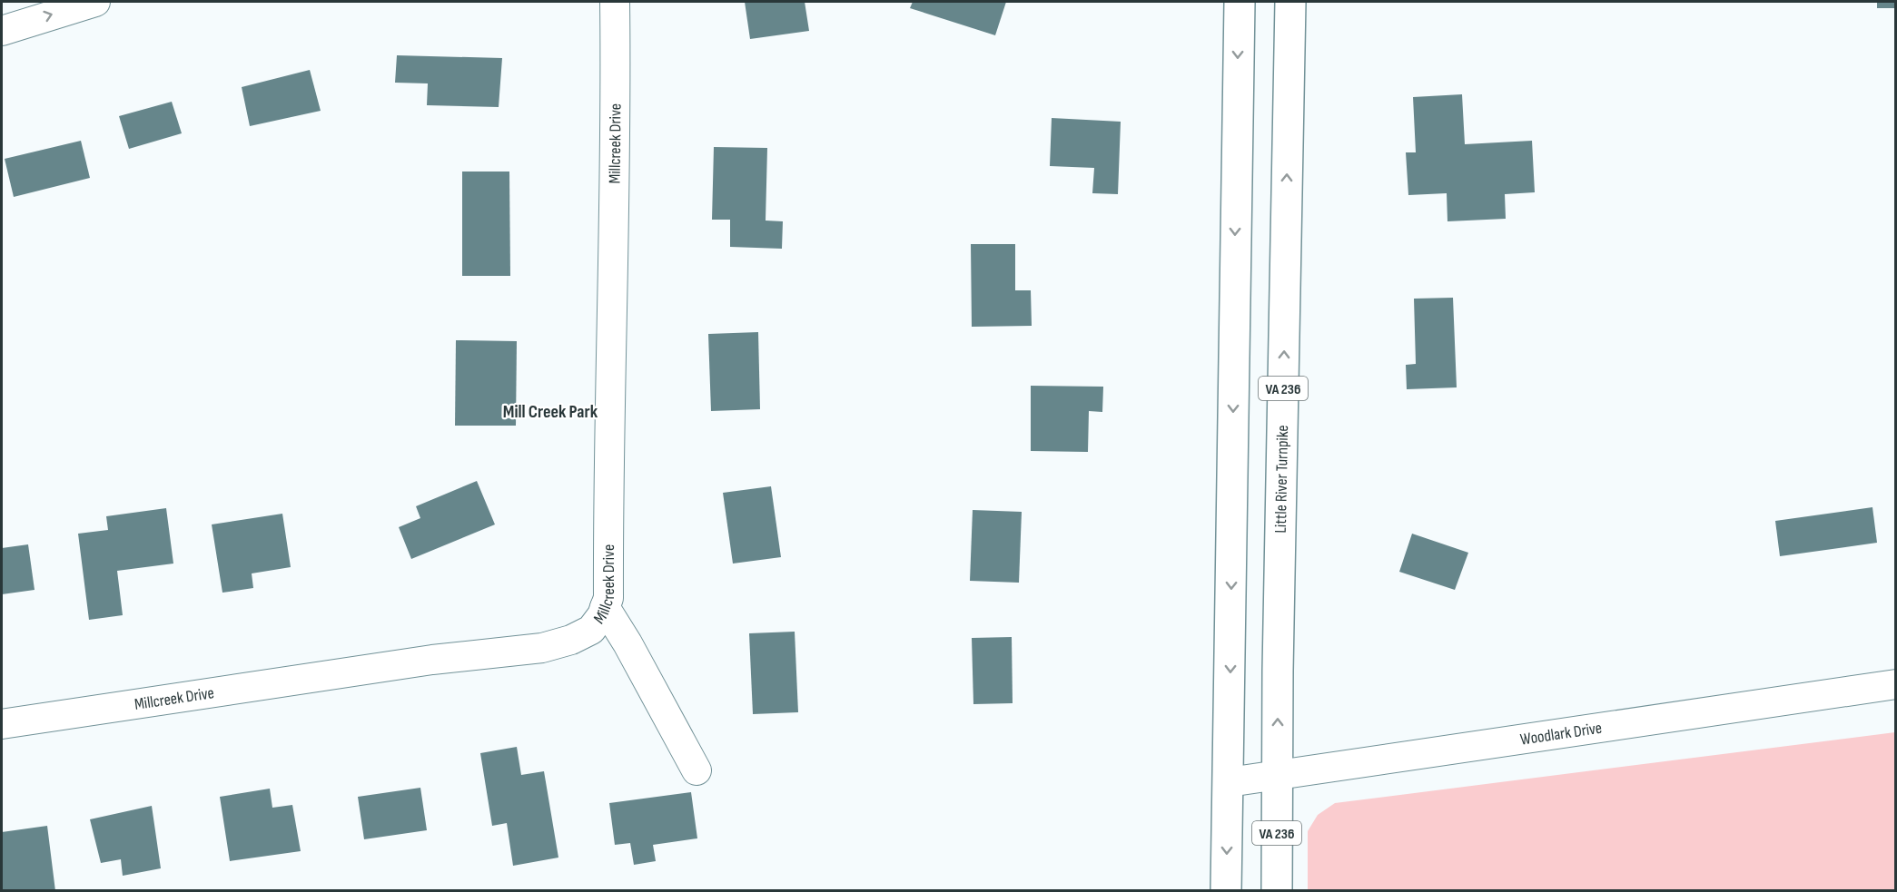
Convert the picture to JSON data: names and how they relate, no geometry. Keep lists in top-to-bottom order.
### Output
{
  "streets": {
    "main road": ["VA 236", "Little River Turnpike"],
    "street": ["Millcreek Drive", "Woodlark Drive"]
  },
  "crossings": [
    ["Little River Turnpike", "Woodlark Drive"]
  ],
  "districts": ["Mill Creek Park"]
}
